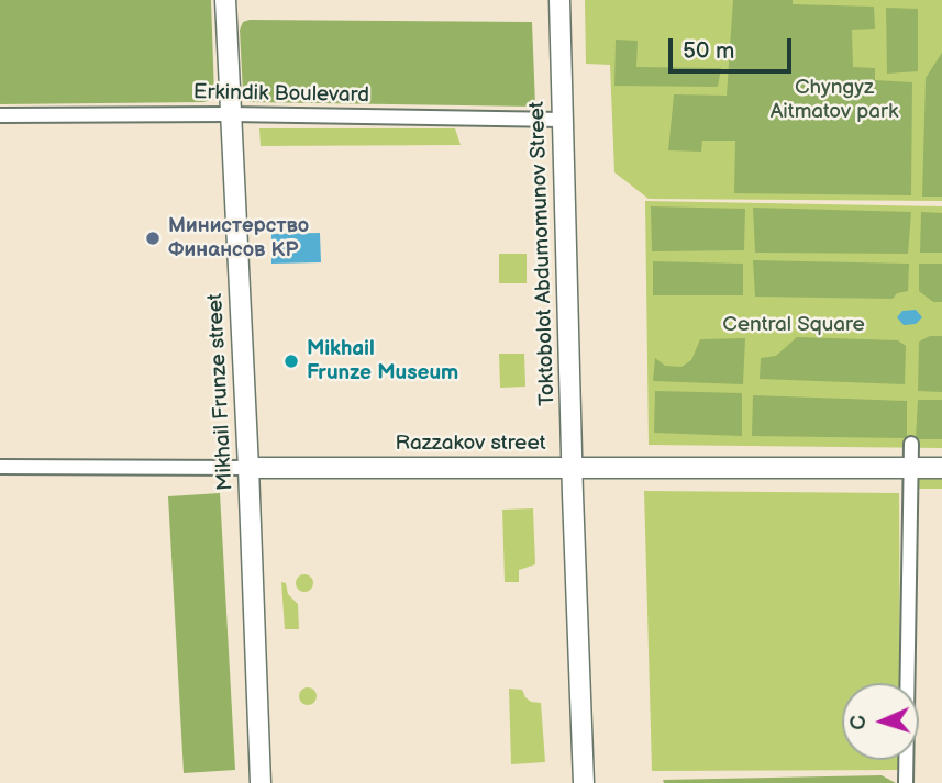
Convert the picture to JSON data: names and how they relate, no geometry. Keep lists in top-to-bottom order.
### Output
{
  "streets": {
    "street": [
      "Erkindik Boulevard",
      "Toktobolot Abdumomunov Street",
      "Mikhail Frunze street",
      "Razzakov street"
    ]
  },
  "crossings": [
    ["Erkindik Boulevard", "Toktobolot Abdumomunov Street"],
    ["Erkindik Boulevard", "Mikhail Frunze street"],
    ["Toktobolot Abdumomunov Street", "Razzakov street"],
    ["Mikhail Frunze street", "Razzakov street"]
  ],
  "parks": ["Chyngyz Aitmatov park", "Central Square"],
  "places": ["Министерство Финансов КР", "Mikhail Frunze Museum"],
  "scale_bar": "50 m",
  "north": "left"
}
